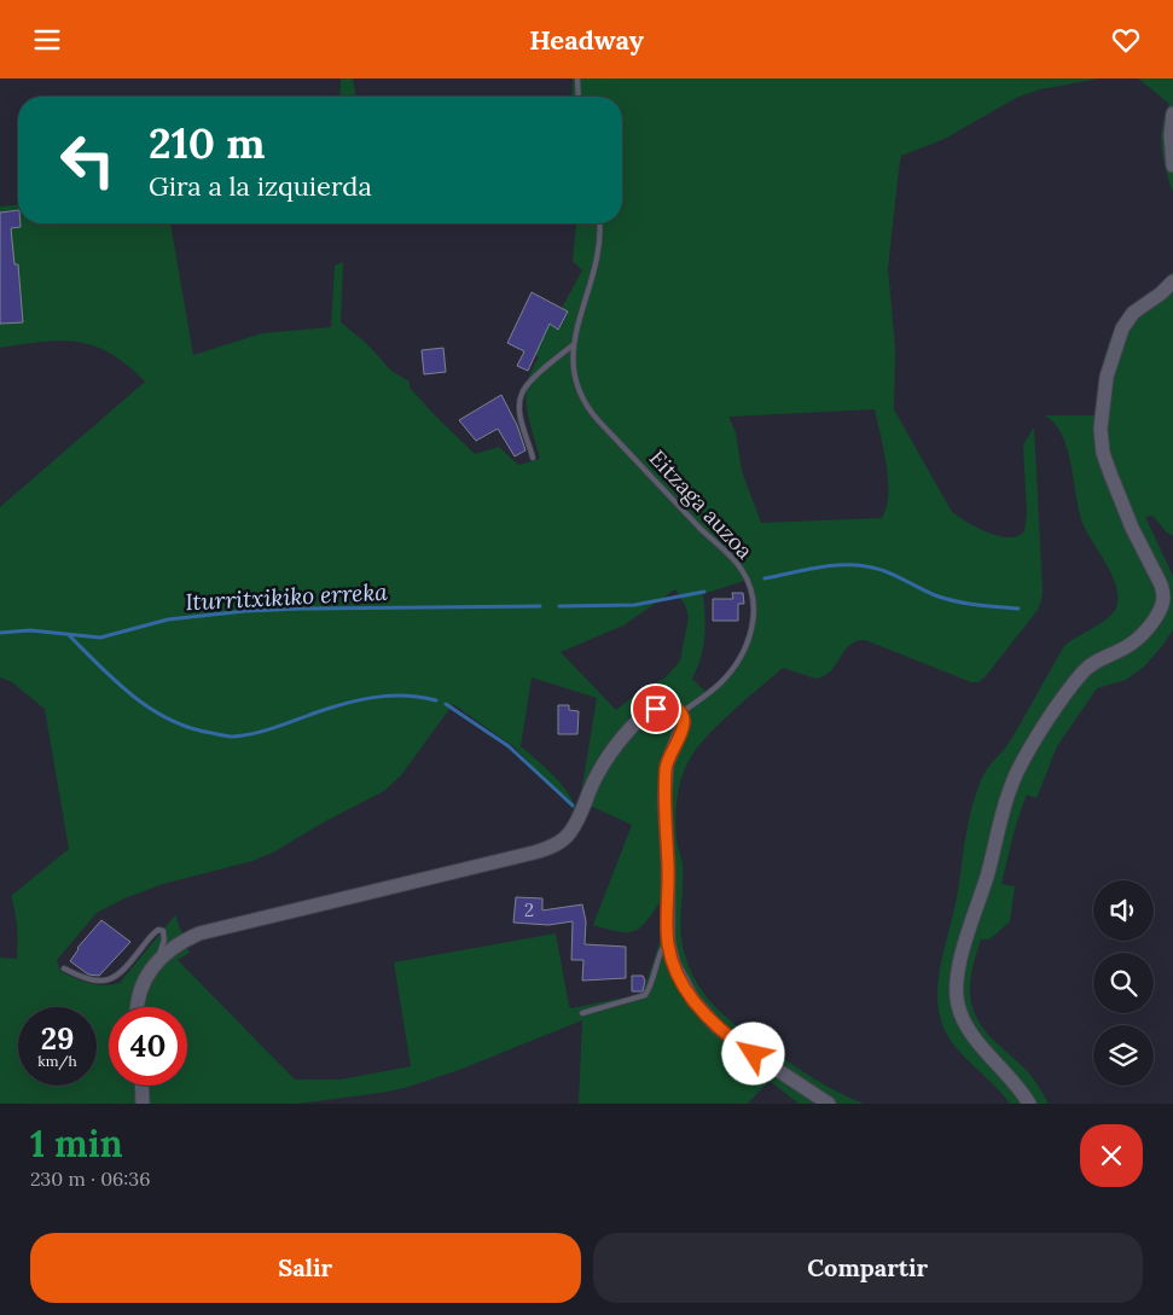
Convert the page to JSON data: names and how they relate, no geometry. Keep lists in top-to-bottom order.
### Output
{
  "streets": {
    "lane": ["Eitzaga auzoa"]
  },
  "water": ["Iturritxikiko erreka"],
  "house_numbers": ["2"],
  "page": {
    "header": "Headway",
    "turn": ["210 m", "Gira a la izquierda"],
    "speed": "29 km/h",
    "limit": "40",
    "heading": ["1 min", "230 m · 06:36"],
    "buttons": ["Salir", "Compartir"]
  }
}
